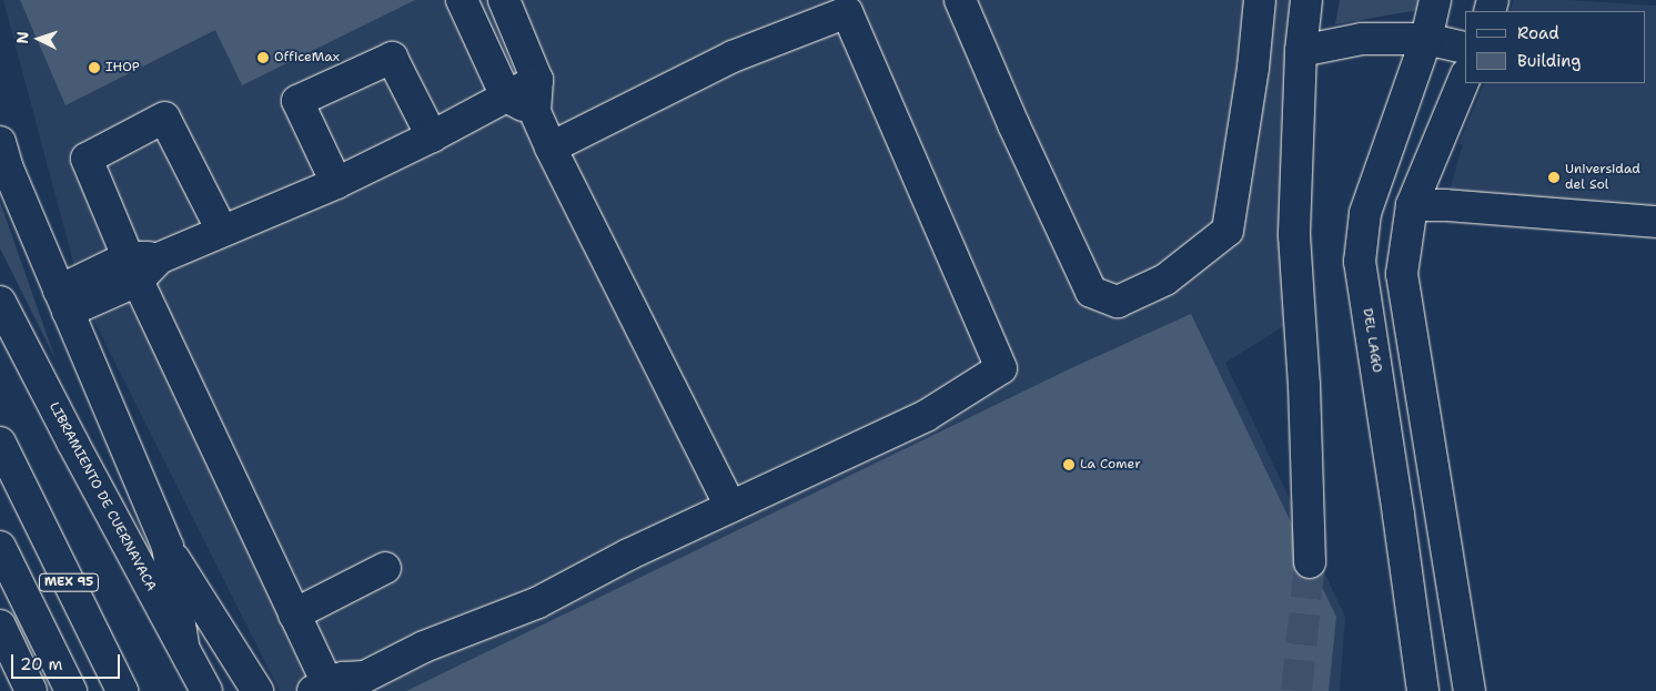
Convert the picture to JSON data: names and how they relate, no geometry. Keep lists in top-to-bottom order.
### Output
{
  "streets": {
    "main road": ["DEL LAGO", "LIBRAMIENTO DE CUERNAVACA", "MEX 95"]
  },
  "places": [
    "OfficeMax",
    "IHOP",
    "Universidad del Sol",
    "La Comer"
  ],
  "legend": ["Road", "Building"],
  "scale_bar": "20 m",
  "north": "left"
}
